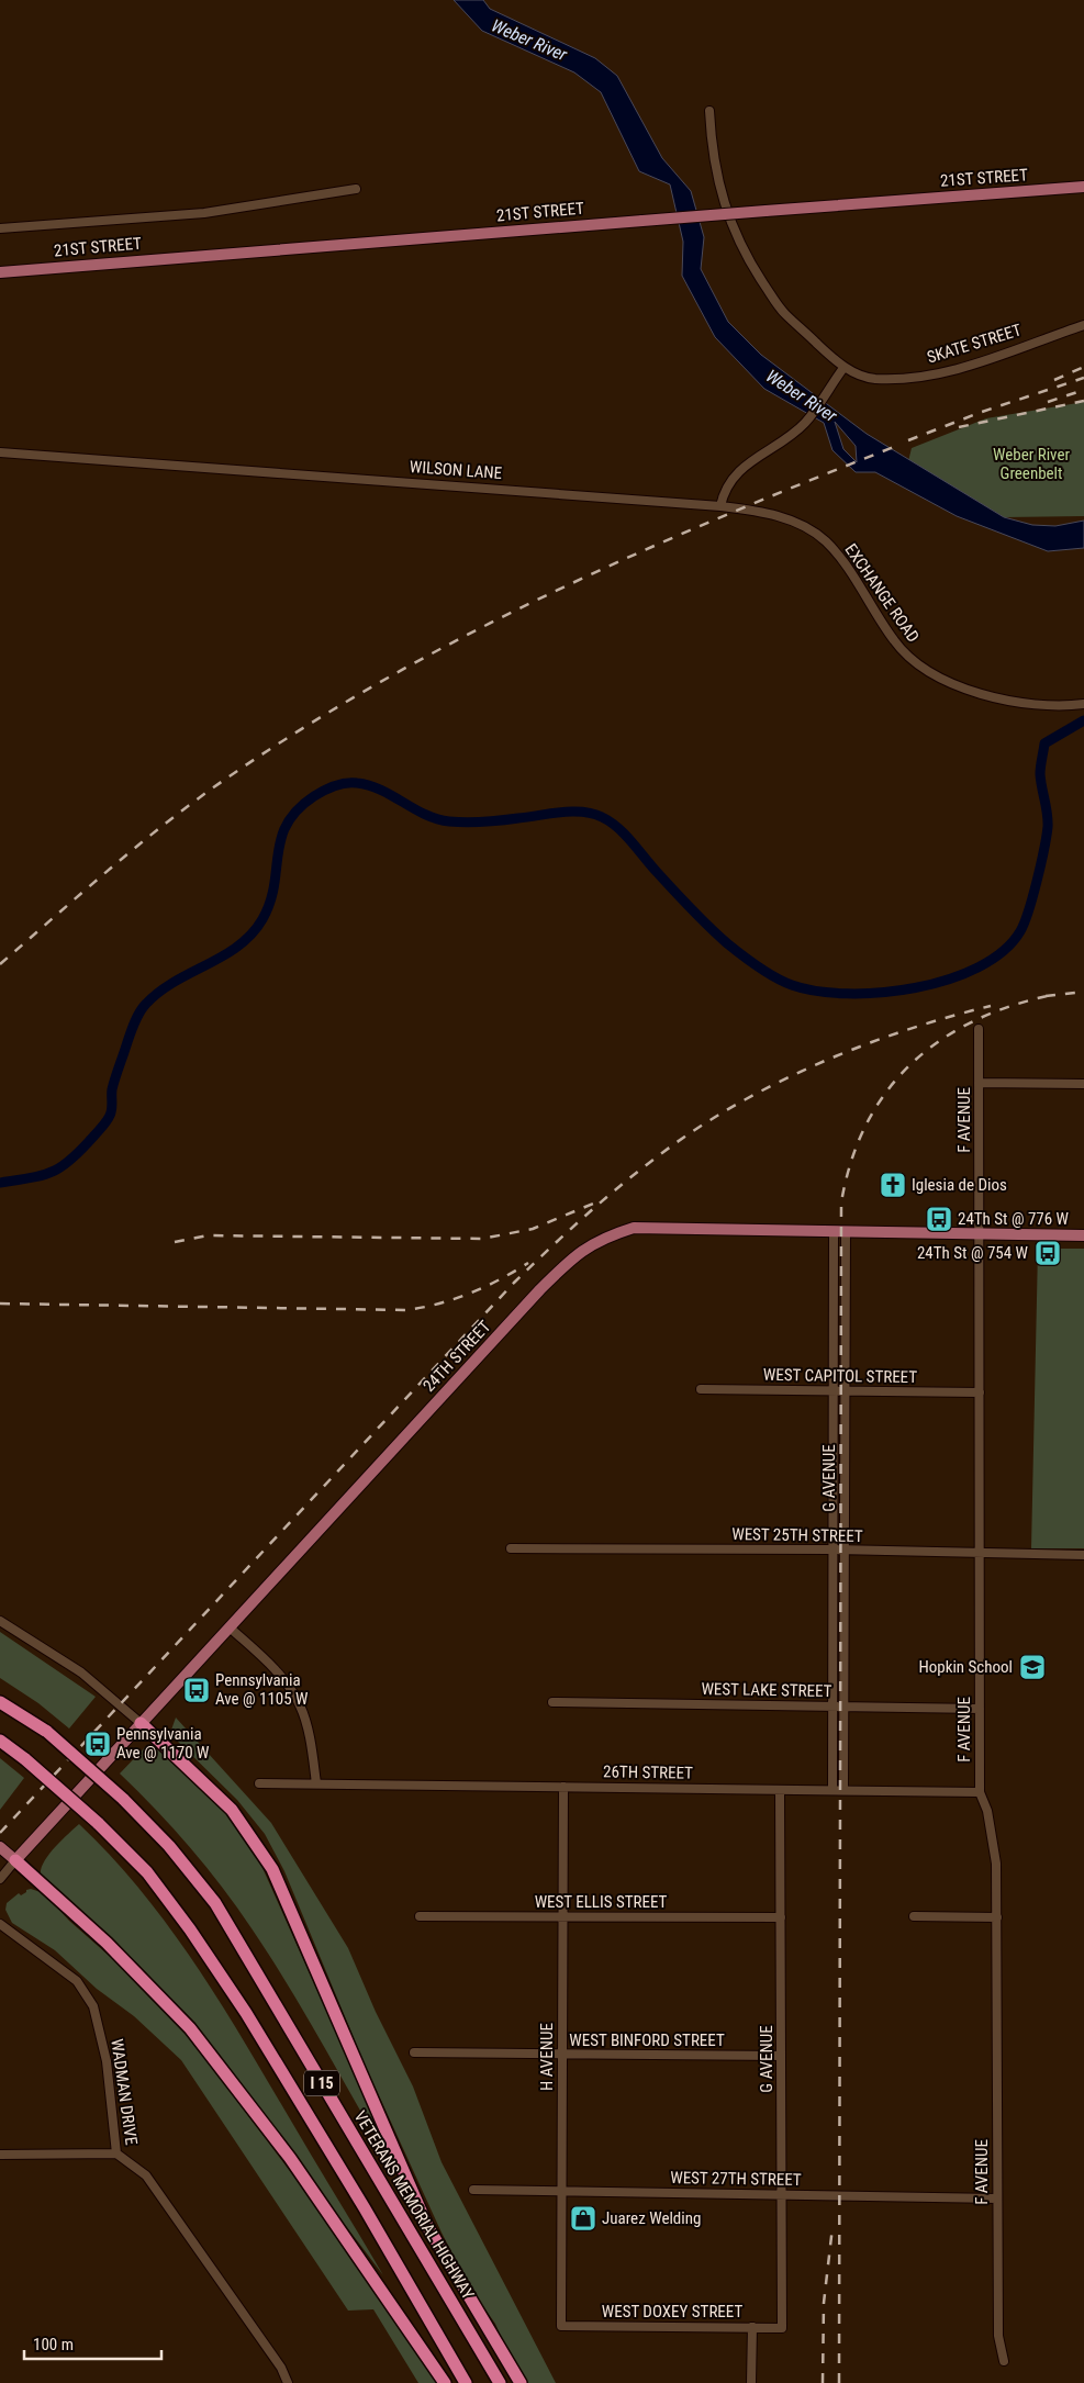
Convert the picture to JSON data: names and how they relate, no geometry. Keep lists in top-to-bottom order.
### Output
{
  "streets": {
    "highway": ["I 15", "VETERANS MEMORIAL HIGHWAY"],
    "main road": ["21ST STREET", "24TH STREET"],
    "street": [
      "SKATE STREET",
      "WILSON LANE",
      "EXCHANGE ROAD",
      "F AVENUE",
      "WEST CAPITOL STREET",
      "G AVENUE",
      "WEST 25TH STREET",
      "WEST LAKE STREET",
      "26TH STREET",
      "WEST ELLIS STREET",
      "WEST BINFORD STREET",
      "H AVENUE",
      "WADMAN DRIVE",
      "WEST 27TH STREET",
      "WEST DOXEY STREET"
    ]
  },
  "crossings": [
    ["WILSON LANE", "EXCHANGE ROAD"],
    ["F AVENUE", "24TH STREET"],
    ["F AVENUE", "WEST CAPITOL STREET"],
    ["F AVENUE", "WEST 25TH STREET"],
    ["F AVENUE", "WEST LAKE STREET"],
    ["F AVENUE", "26TH STREET"],
    ["F AVENUE", "WEST 27TH STREET"],
    ["24TH STREET", "G AVENUE"],
    ["WEST CAPITOL STREET", "G AVENUE"],
    ["G AVENUE", "WEST 25TH STREET"],
    ["G AVENUE", "WEST LAKE STREET"],
    ["G AVENUE", "26TH STREET"],
    ["G AVENUE", "WEST ELLIS STREET"],
    ["G AVENUE", "WEST BINFORD STREET"],
    ["G AVENUE", "WEST 27TH STREET"],
    ["G AVENUE", "WEST DOXEY STREET"],
    ["26TH STREET", "H AVENUE"],
    ["WEST ELLIS STREET", "H AVENUE"],
    ["WEST BINFORD STREET", "H AVENUE"],
    ["H AVENUE", "WEST 27TH STREET"],
    ["H AVENUE", "WEST DOXEY STREET"]
  ],
  "water": ["Weber River"],
  "parks": ["Weber River Greenbelt"],
  "places": {
    "church": ["Iglesia de Dios"],
    "bus stop": [
      "24Th St @ 776 W",
      "24Th St @ 754 W",
      "Pennsylvania Ave @ 1105 W",
      "Pennsylvania Ave @ 1170 W"
    ],
    "school or university": ["Hopkin School"],
    "shop": ["Juarez Welding"]
  },
  "scale_bar": "100 m"
}
